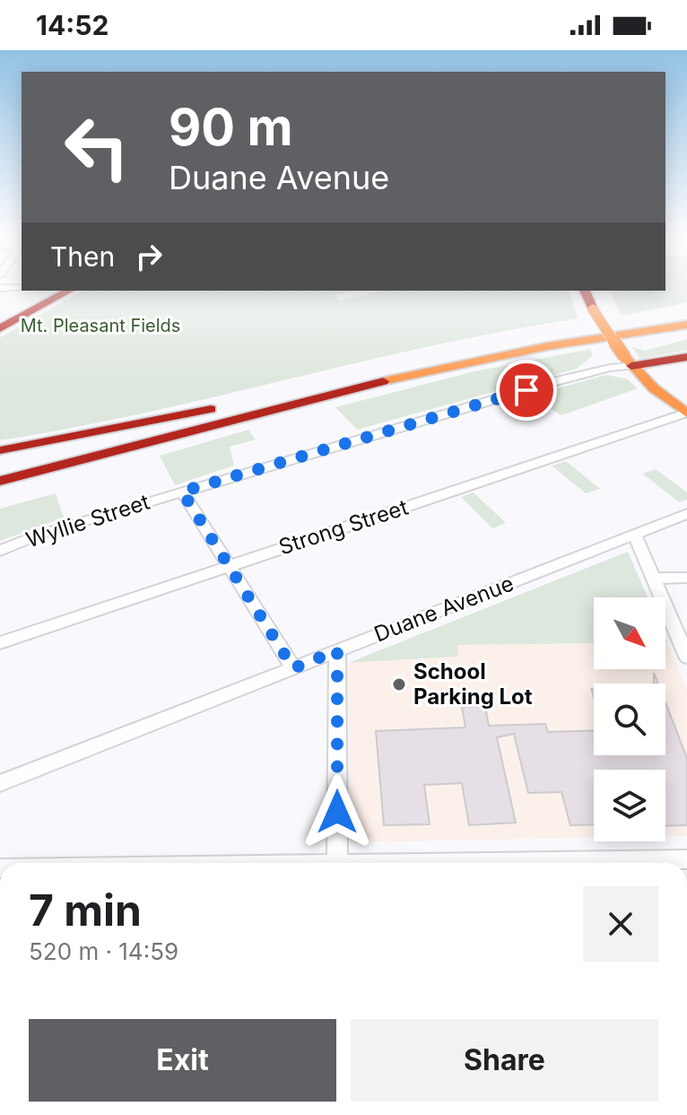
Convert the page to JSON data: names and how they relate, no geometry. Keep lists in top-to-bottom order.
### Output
{
  "streets": {
    "street": ["Wyllie Street", "Strong Street", "Duane Avenue"]
  },
  "parks": ["Mt. Pleasant Fields"],
  "places": ["School Parking Lot"],
  "north": "bottom right",
  "page": {
    "status": "14:52",
    "turn": ["90 m", "Duane Avenue"],
    "then": "Then",
    "heading": ["7 min", "520 m · 14:59"],
    "buttons": ["Exit", "Share"]
  }
}
